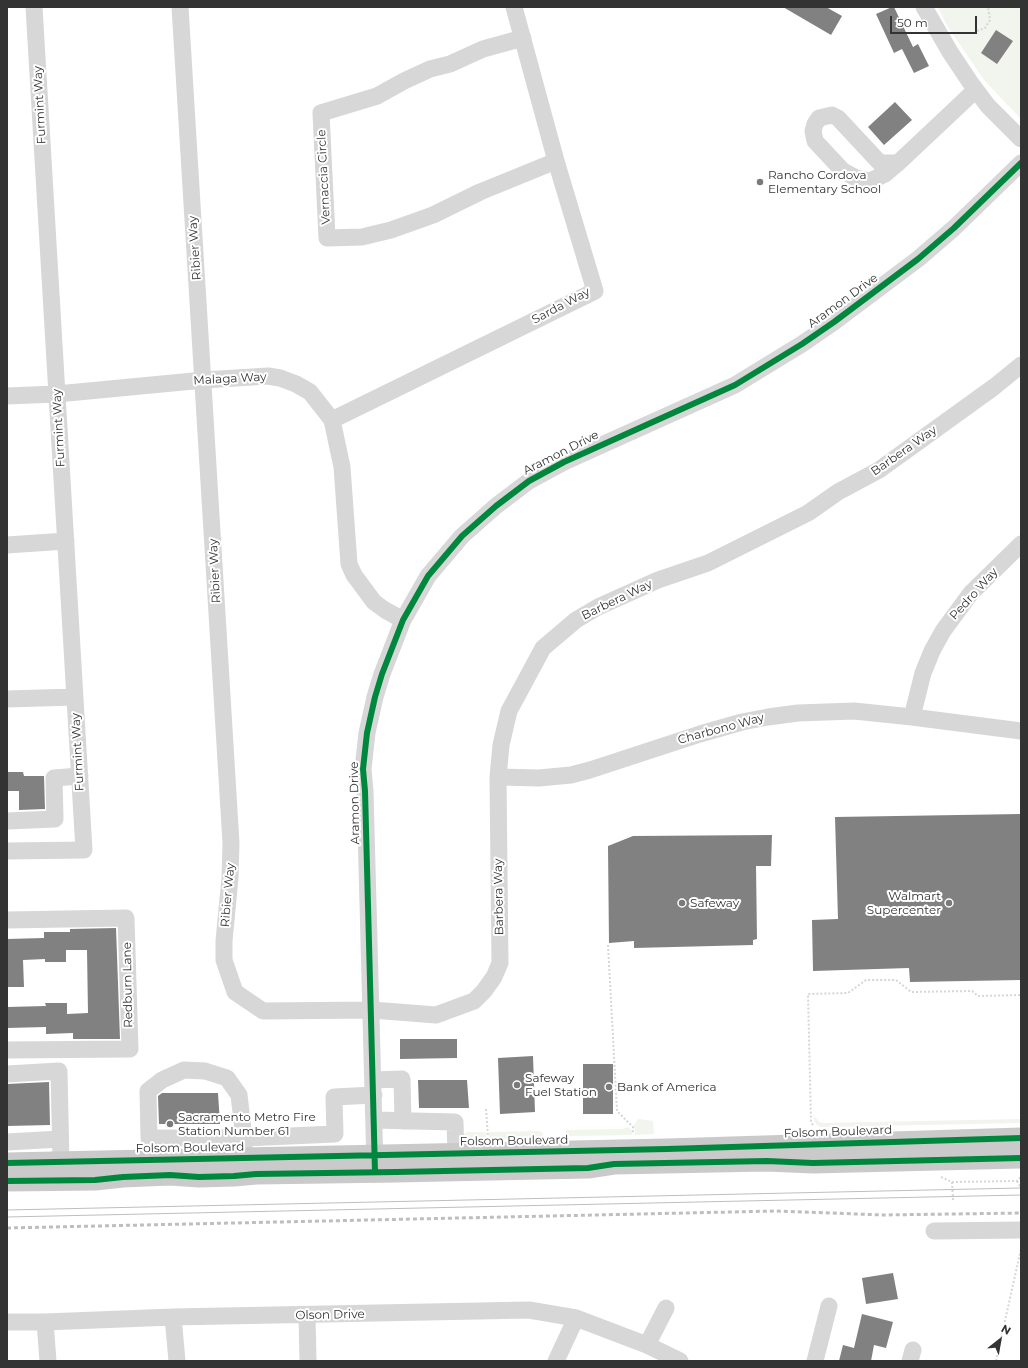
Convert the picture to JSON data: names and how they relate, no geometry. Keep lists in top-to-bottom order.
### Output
{
  "streets": {
    "main road": ["Folsom Boulevard"],
    "street": [
      "Furmint Way",
      "Vernaccia Circle",
      "Ribier Way",
      "Aramon Drive",
      "Sarda Way",
      "Malaga Way",
      "Barbera Way",
      "Pedro Way",
      "Charbono Way",
      "Redburn Lane",
      "Olson Drive"
    ]
  },
  "crossings": [
    ["Furmint Way", "Malaga Way"],
    ["Vernaccia Circle", "Sarda Way"],
    ["Ribier Way", "Aramon Drive"],
    ["Ribier Way", "Malaga Way"],
    ["Ribier Way", "Barbera Way"],
    ["Aramon Drive", "Malaga Way"],
    ["Aramon Drive", "Barbera Way"],
    ["Aramon Drive", "Folsom Boulevard"],
    ["Sarda Way", "Malaga Way"],
    ["Barbera Way", "Charbono Way"],
    ["Pedro Way", "Charbono Way"]
  ],
  "places": [
    "Rancho Cordova Elementary School",
    "Safeway",
    "Walmart Supercenter",
    "Safeway Fuel Station",
    "Bank of America",
    "Sacramento Metro Fire Station Number 61"
  ],
  "scale_bar": "50 m",
  "north": "top right"
}
